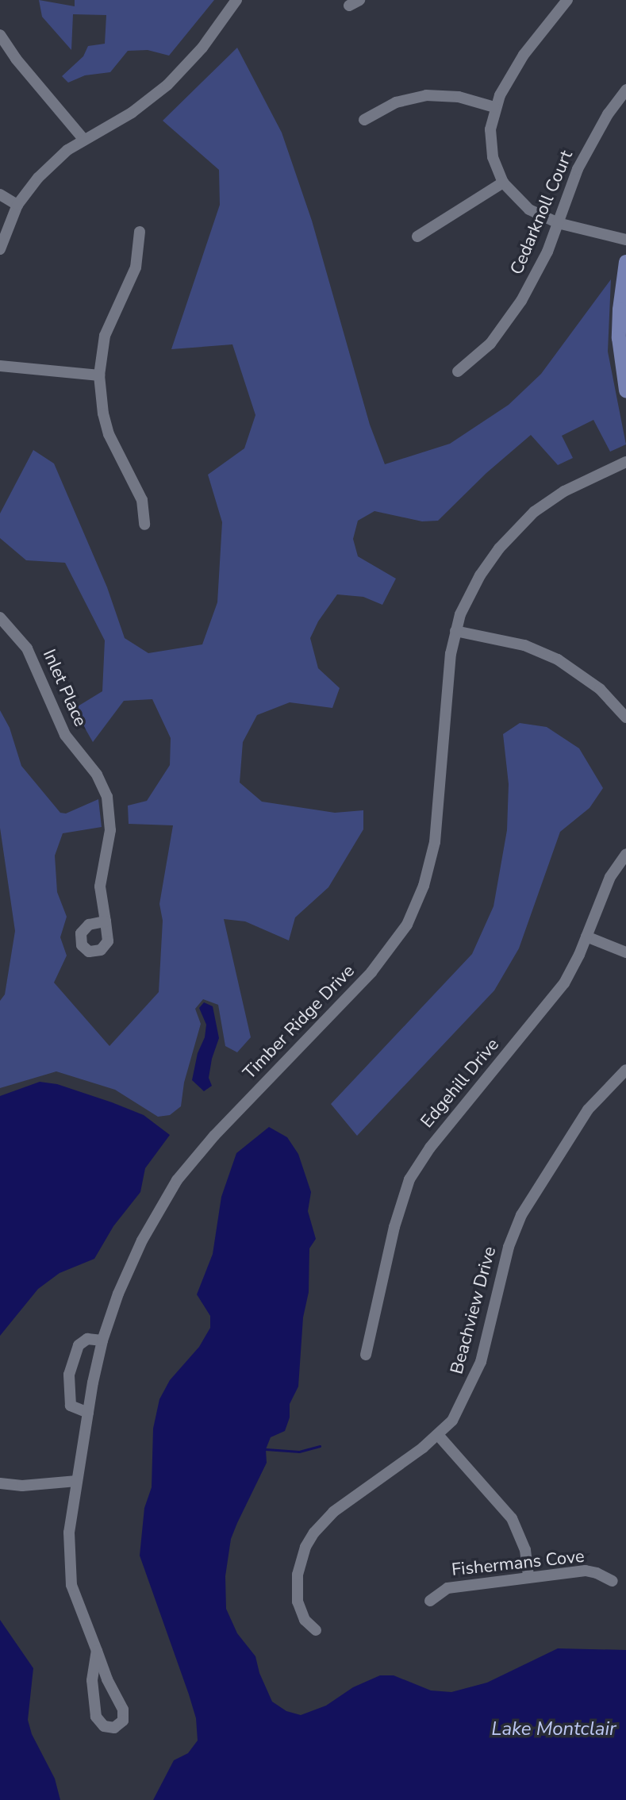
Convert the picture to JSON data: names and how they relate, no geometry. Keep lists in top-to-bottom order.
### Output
{
  "streets": {
    "street": [
      "Cedarknoll Court",
      "Inlet Place",
      "Timber Ridge Drive",
      "Edgehill Drive",
      "Beachview Drive",
      "Fishermans Cove"
    ]
  },
  "water": ["Lake Montclair"]
}
